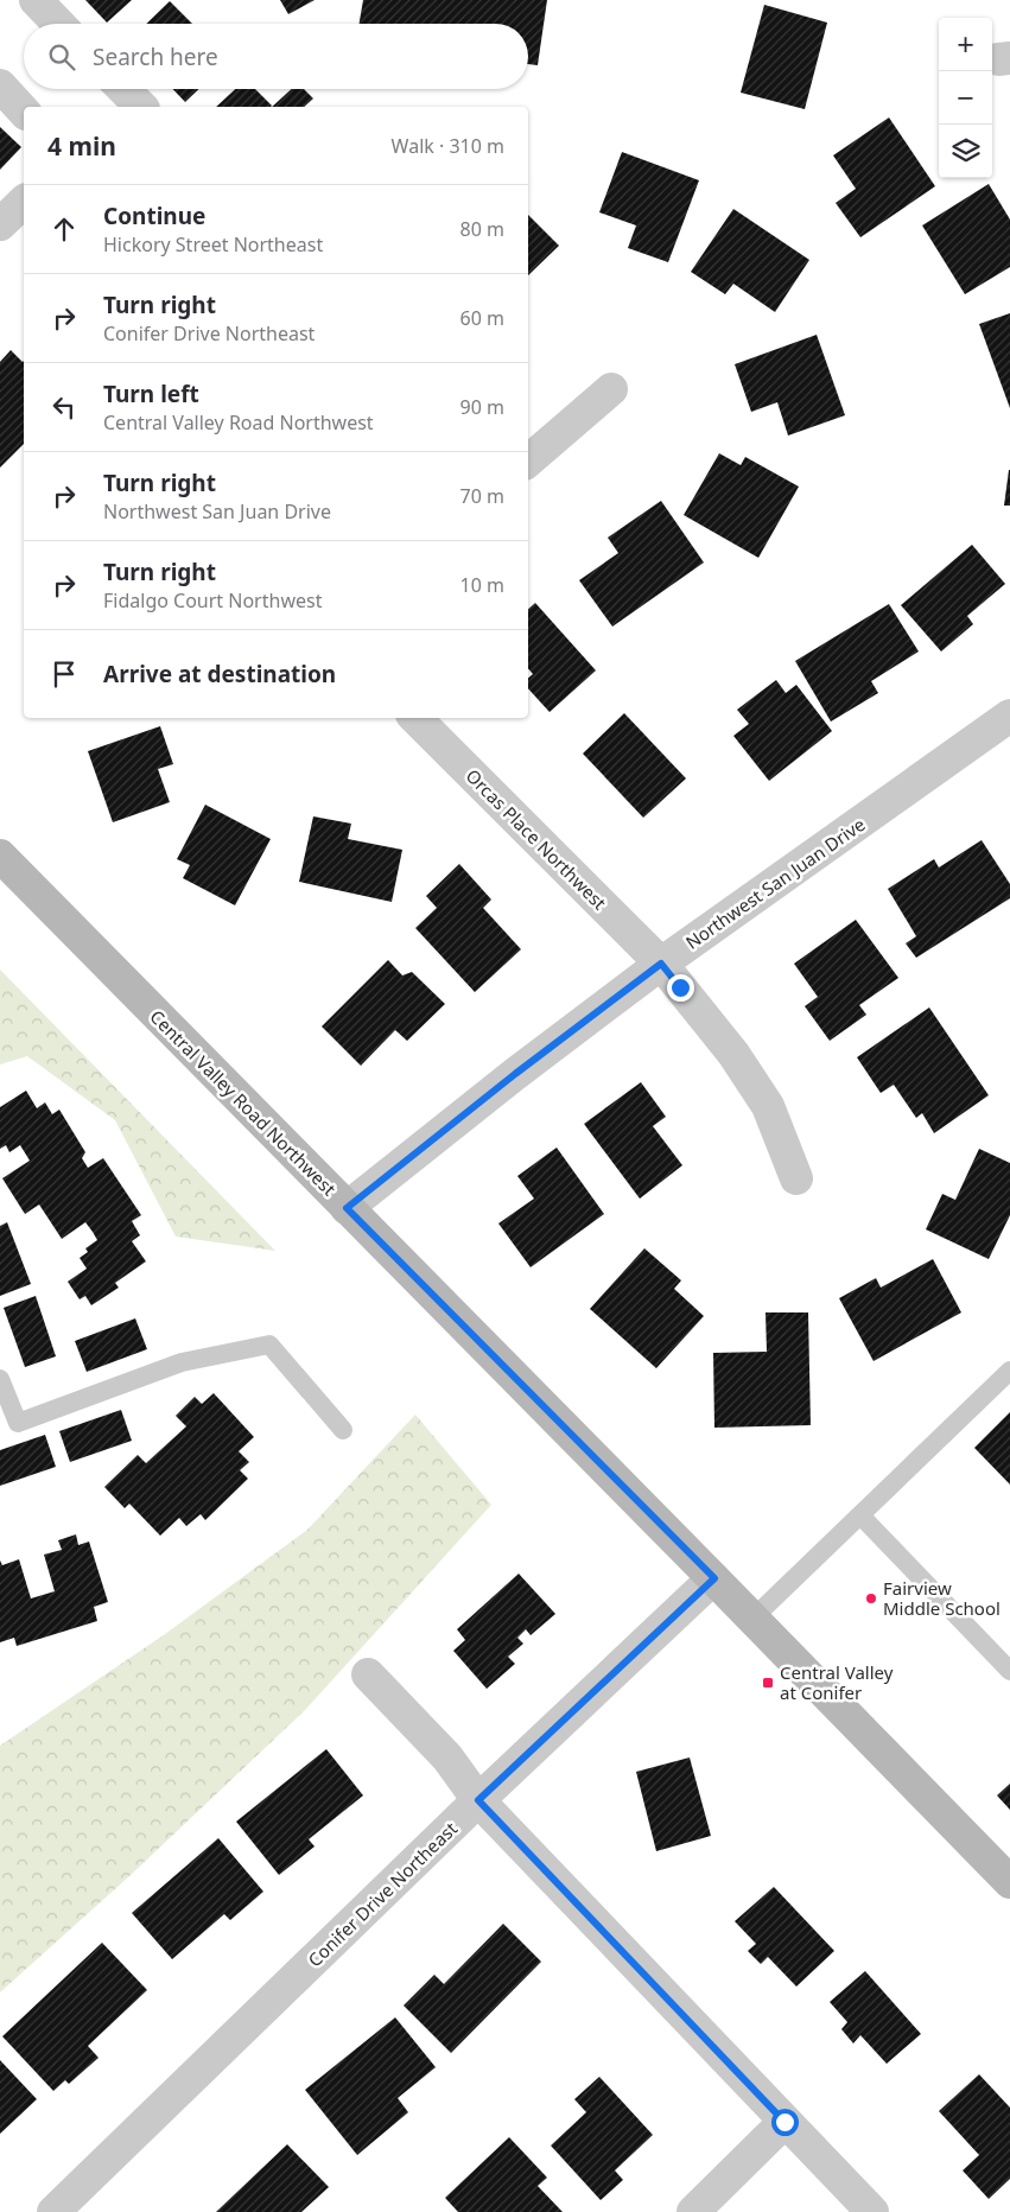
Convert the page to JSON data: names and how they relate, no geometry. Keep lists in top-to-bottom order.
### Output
{
  "streets": {
    "main road": ["Central Valley Road Northwest"],
    "street": ["Orcas Place Northwest", "Northwest San Juan Drive", "Conifer Drive Northeast"]
  },
  "crossings": [
    ["Orcas Place Northwest", "Northwest San Juan Drive"],
    ["Northwest San Juan Drive", "Central Valley Road Northwest"],
    ["Central Valley Road Northwest", "Conifer Drive Northeast"]
  ],
  "places": {
    "other": ["Fairview Middle School"],
    "transit": ["Central Valley at Conifer"]
  },
  "page": {
    "map_buttons": ["+", "−"],
    "search": "Search here",
    "heading": ["4 min", "Walk · 310 m"],
    "list": [
      ["Continue", "Hickory Street Northeast", "80 m"],
      ["Turn right", "Conifer Drive Northeast", "60 m"],
      ["Turn left", "Central Valley Road Northwest", "90 m"],
      ["Turn right", "Northwest San Juan Drive", "70 m"],
      ["Turn right", "Fidalgo Court Northwest", "10 m"],
      "Arrive at destination"
    ]
  }
}
